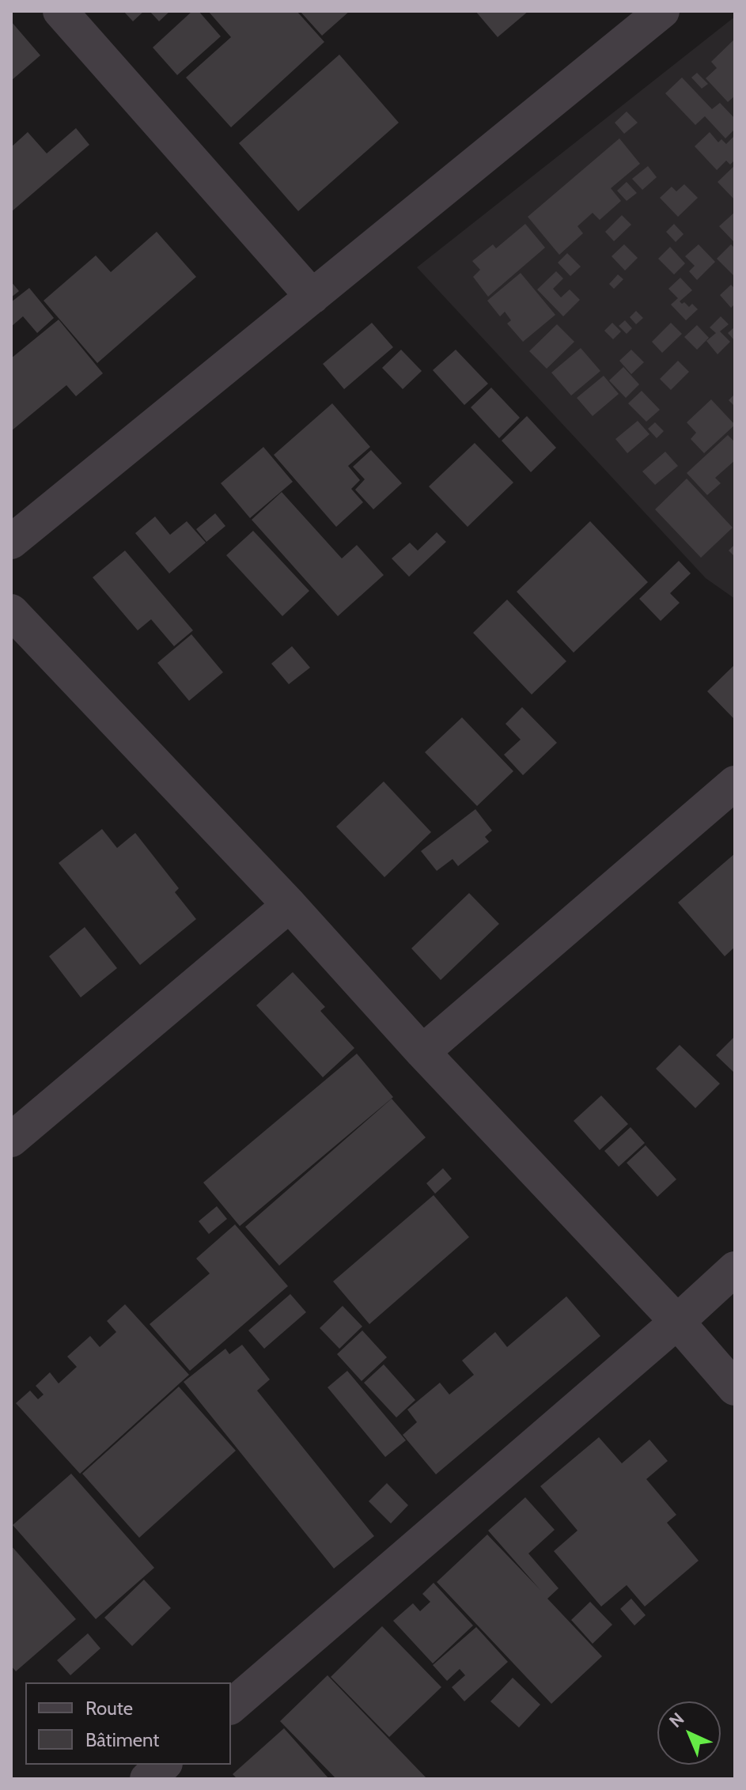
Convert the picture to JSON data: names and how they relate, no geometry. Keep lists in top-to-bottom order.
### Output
{
  "legend": ["Route", "Bâtiment"],
  "north": "top left"
}
